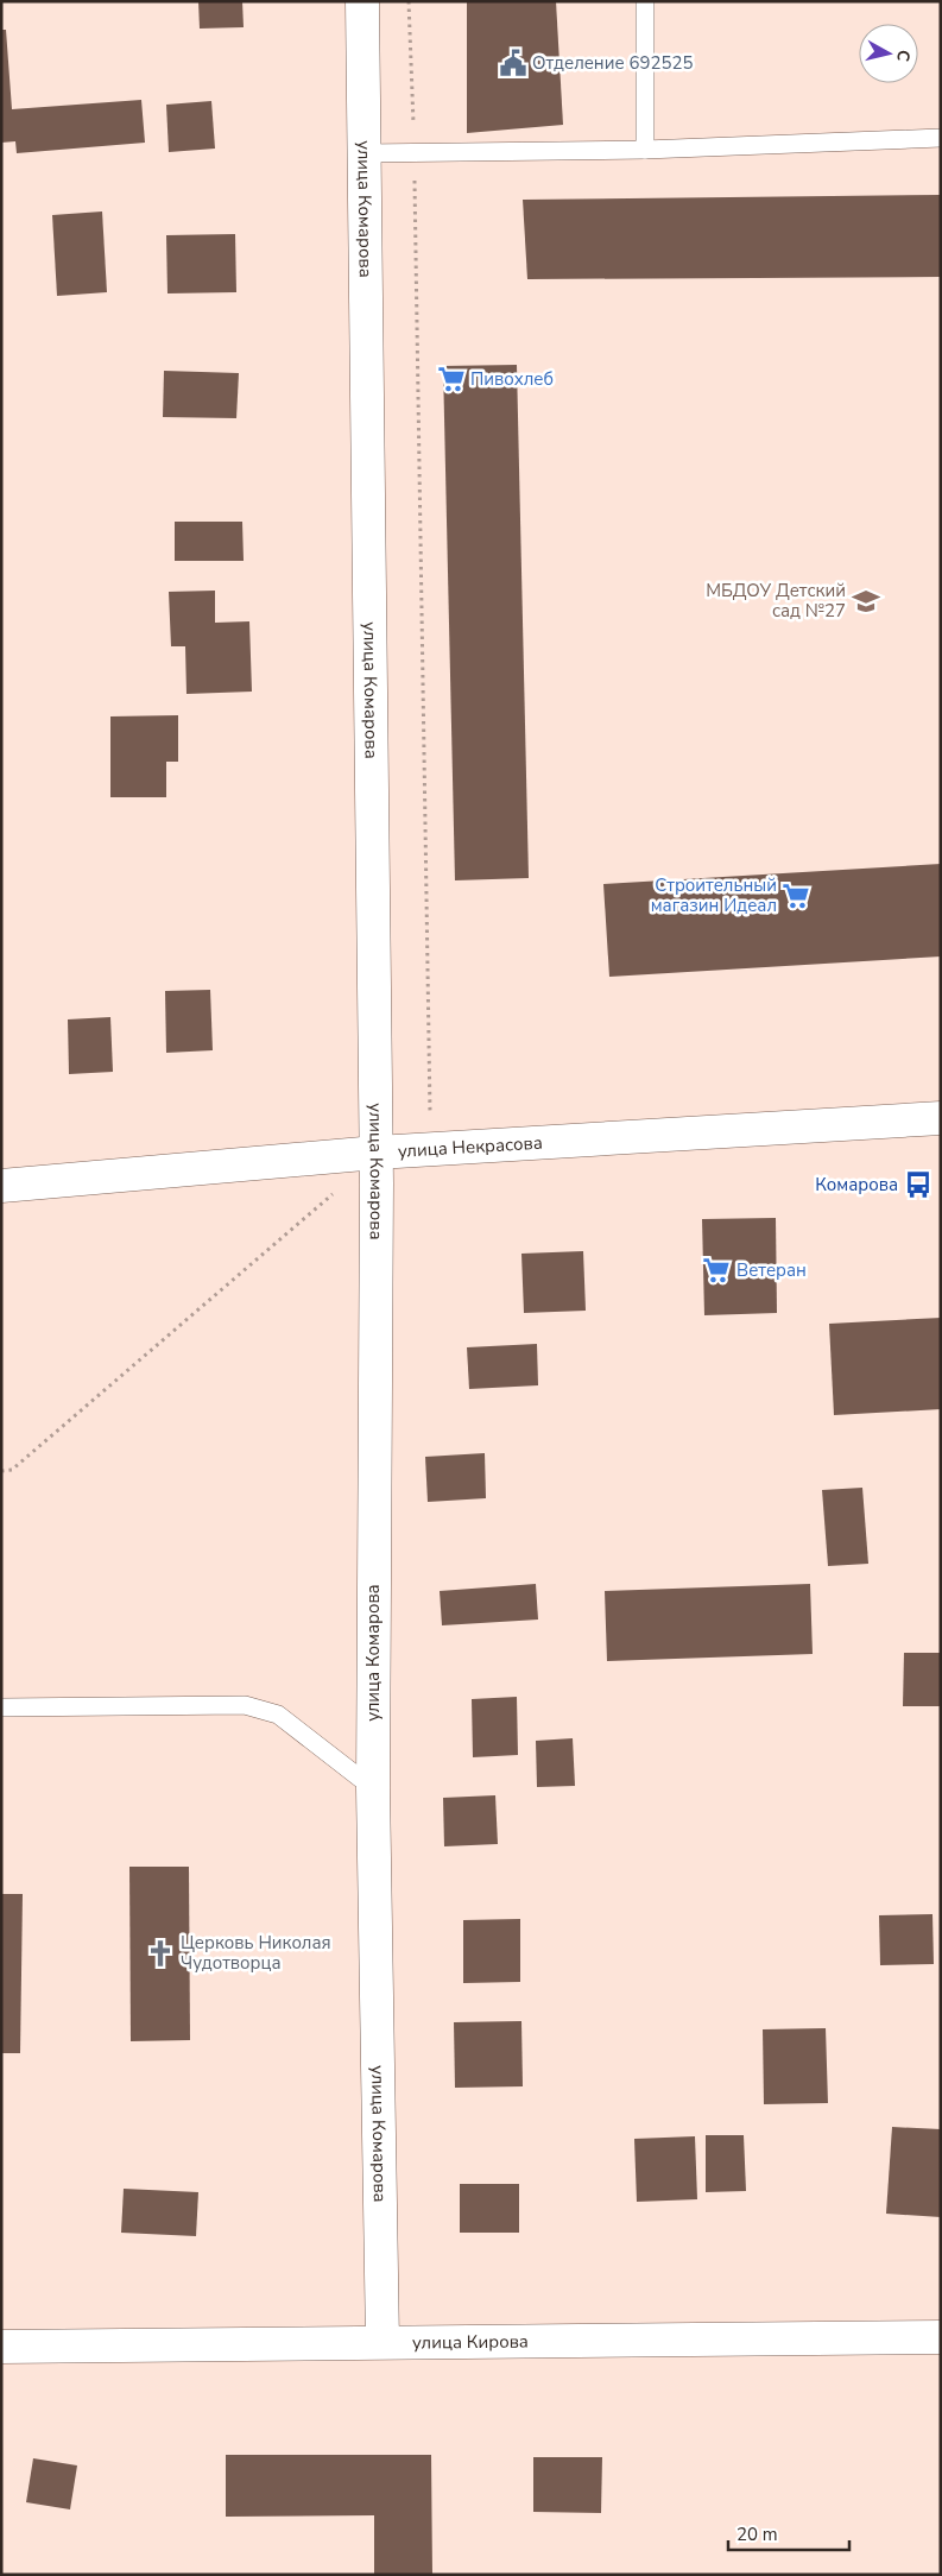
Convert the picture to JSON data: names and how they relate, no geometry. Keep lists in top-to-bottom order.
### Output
{
  "streets": {
    "main road": ["улица Комарова", "улица Некрасова", "улица Кирова"]
  },
  "crossings": [
    ["улица Комарова", "улица Некрасова"],
    ["улица Комарова", "улица Кирова"]
  ],
  "places": {
    "public building": ["Отделение 692525"],
    "supermarket": ["Пивохлеб", "Строительный магазин Идеал", "Ветеран"],
    "school or university": ["МБДОУ Детский сад №27"],
    "bus stop": ["Комарова"],
    "church": ["Церковь Николая Чудотворца"]
  },
  "scale_bar": "20 m",
  "north": "right"
}
